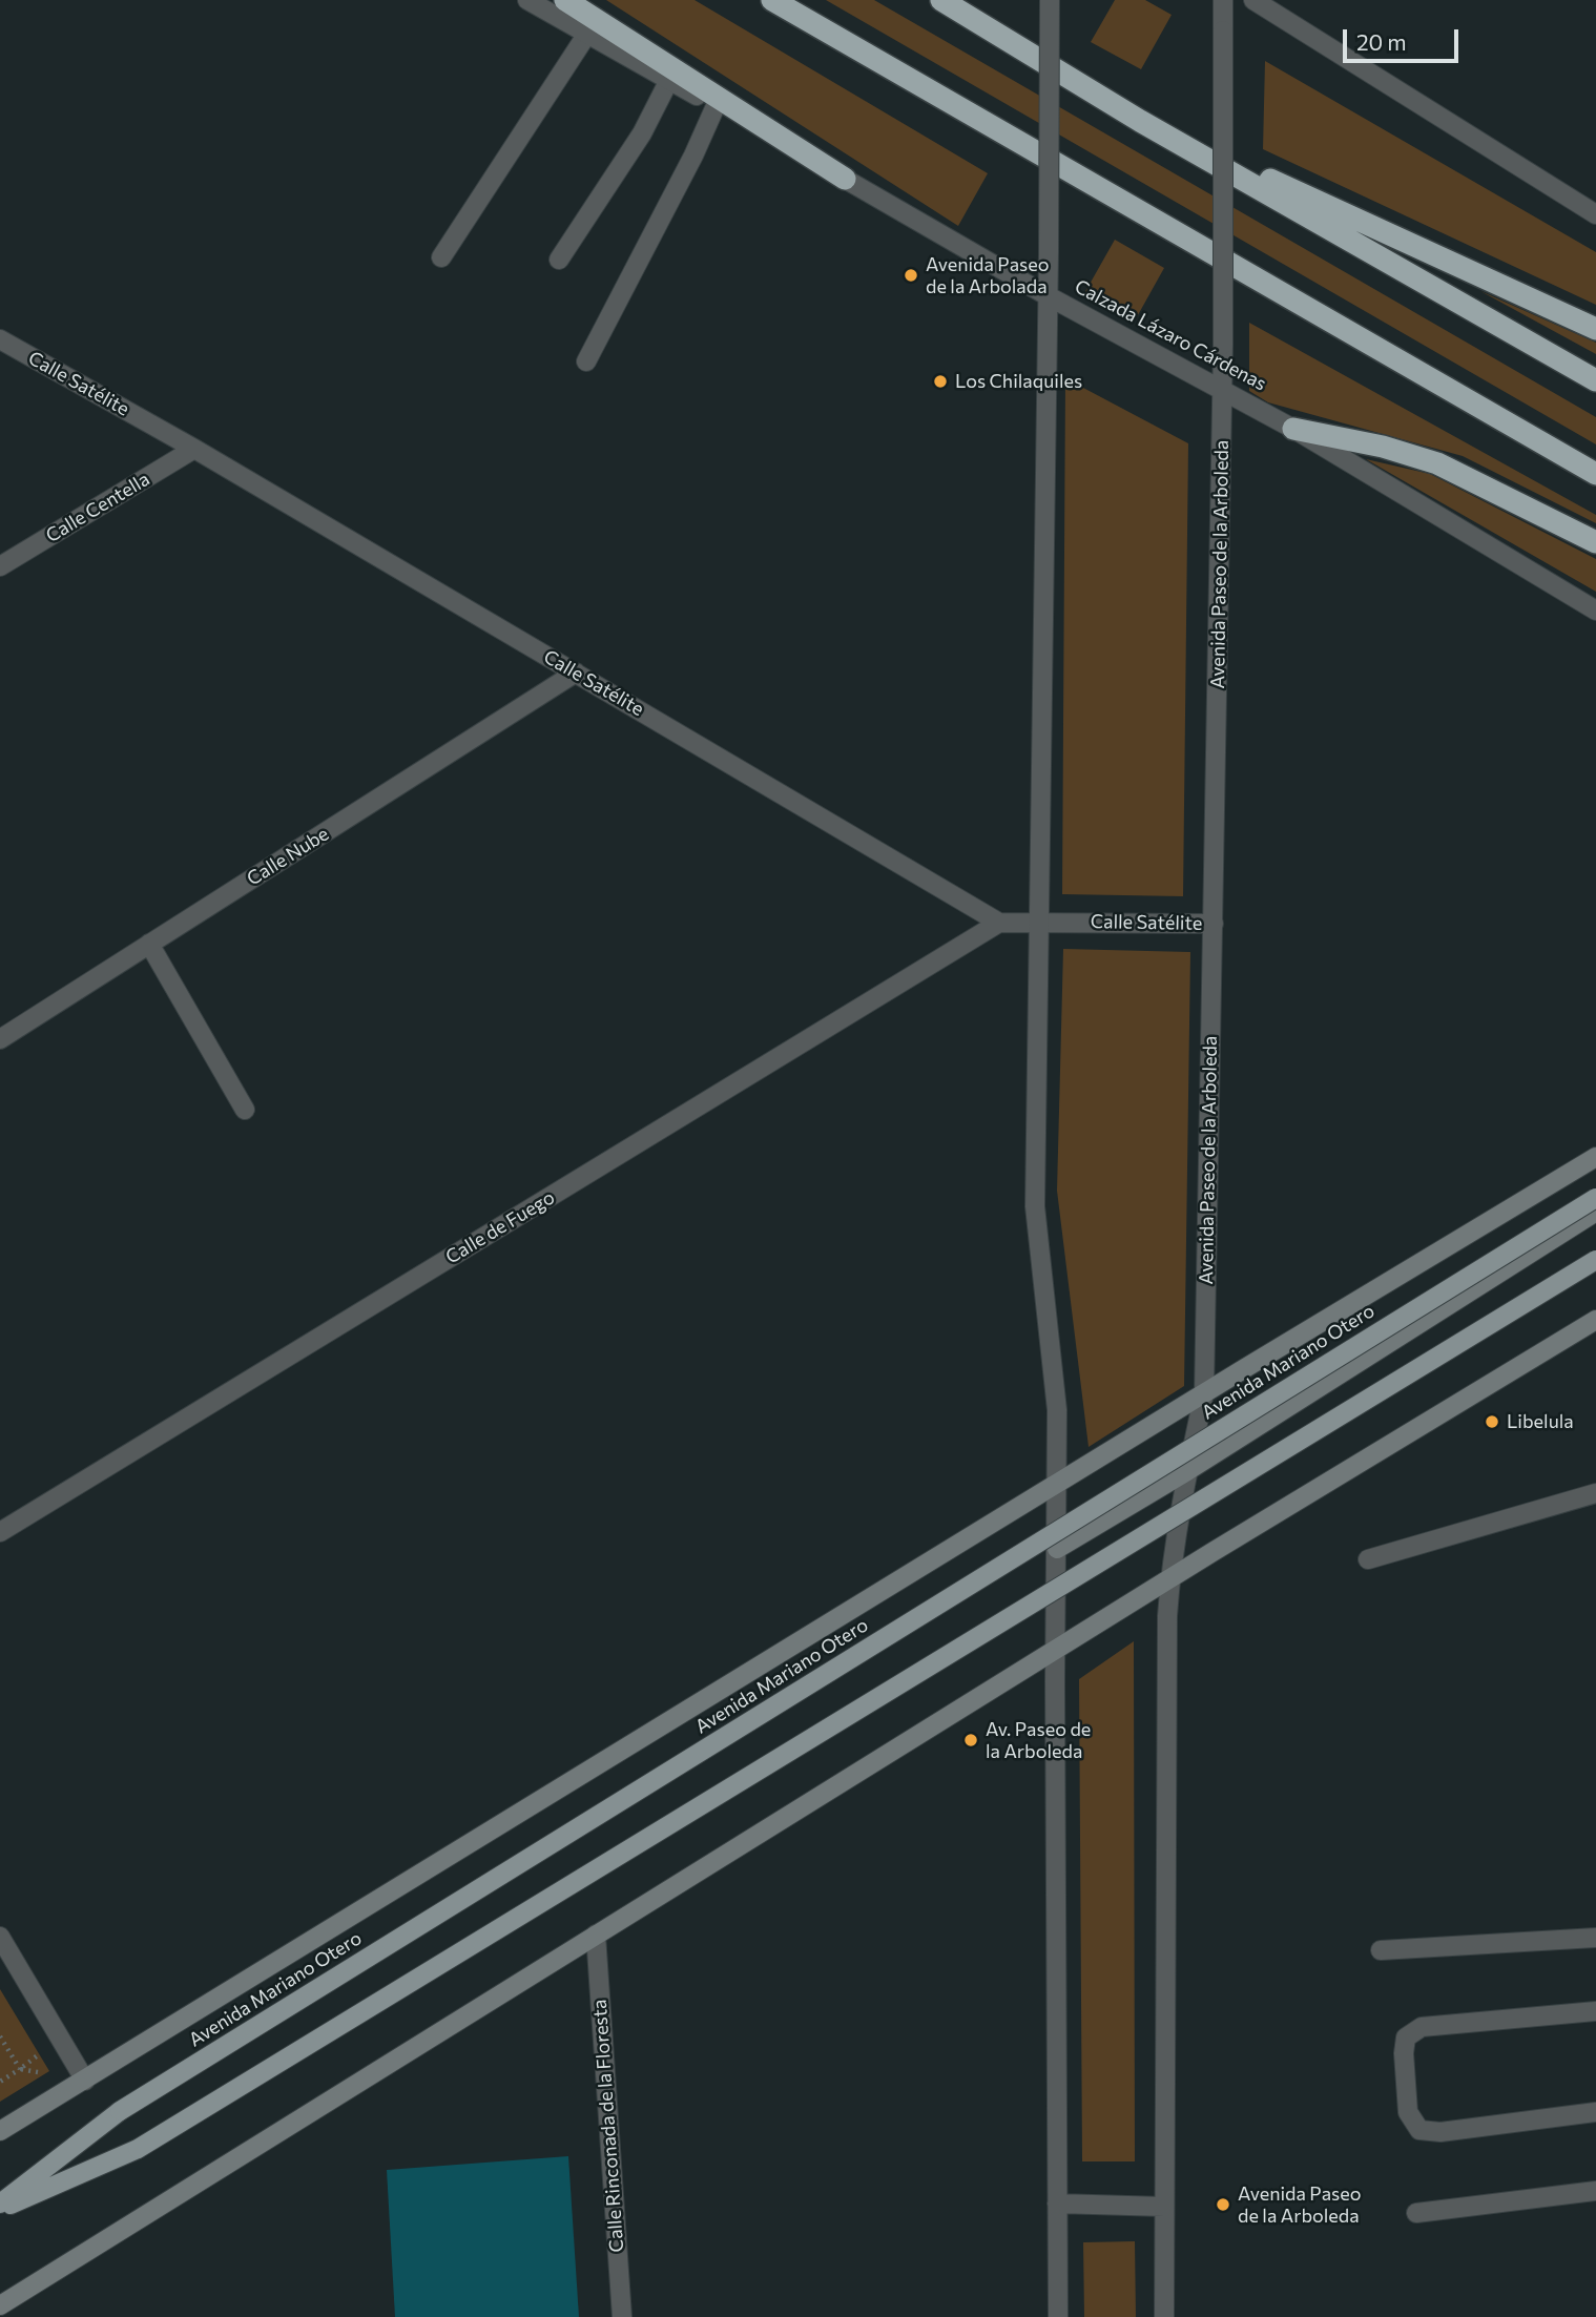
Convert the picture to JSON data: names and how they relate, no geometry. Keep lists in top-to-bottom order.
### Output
{
  "streets": {
    "main road": ["Avenida Mariano Otero"],
    "street": [
      "Calzada Lázaro Cárdenas",
      "Calle Satélite",
      "Calle Centella",
      "Avenida Paseo de la Arboleda",
      "Calle Nube",
      "Calle de Fuego",
      "Calle Rinconada de la Floresta"
    ]
  },
  "crossings": [
    ["Calzada Lázaro Cárdenas", "Avenida Paseo de la Arboleda"],
    ["Calle Satélite", "Calle Centella"],
    ["Calle Satélite", "Avenida Paseo de la Arboleda"],
    ["Calle Satélite", "Calle Nube"],
    ["Calle Satélite", "Calle de Fuego"],
    ["Avenida Paseo de la Arboleda", "Avenida Mariano Otero"]
  ],
  "places": [
    "Avenida Paseo de la Arbolada",
    "Los Chilaquiles",
    "Libelula",
    "Av. Paseo de la Arboleda",
    "Avenida Paseo de la Arboleda"
  ],
  "scale_bar": "20 m"
}
